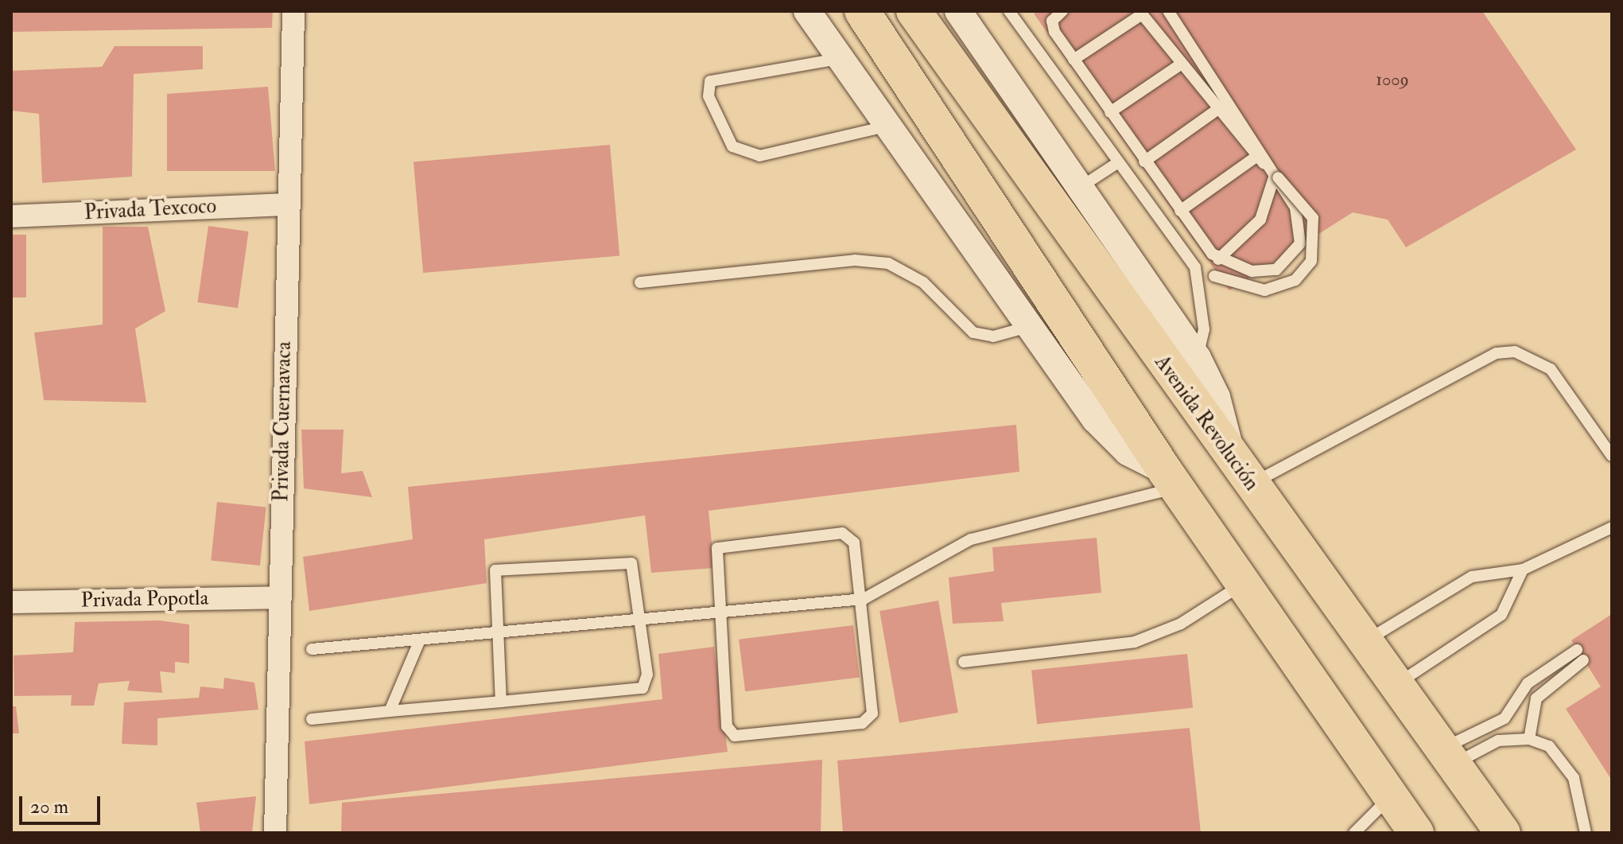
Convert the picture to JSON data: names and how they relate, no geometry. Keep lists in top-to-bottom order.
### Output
{
  "streets": {
    "main road": ["Avenida Revolución"],
    "street": ["Privada Texcoco", "Privada Cuernavaca", "Privada Popotla"]
  },
  "crossings": [
    ["Privada Texcoco", "Privada Cuernavaca"],
    ["Privada Cuernavaca", "Privada Popotla"]
  ],
  "house_numbers": ["1009"],
  "scale_bar": "20 m"
}
